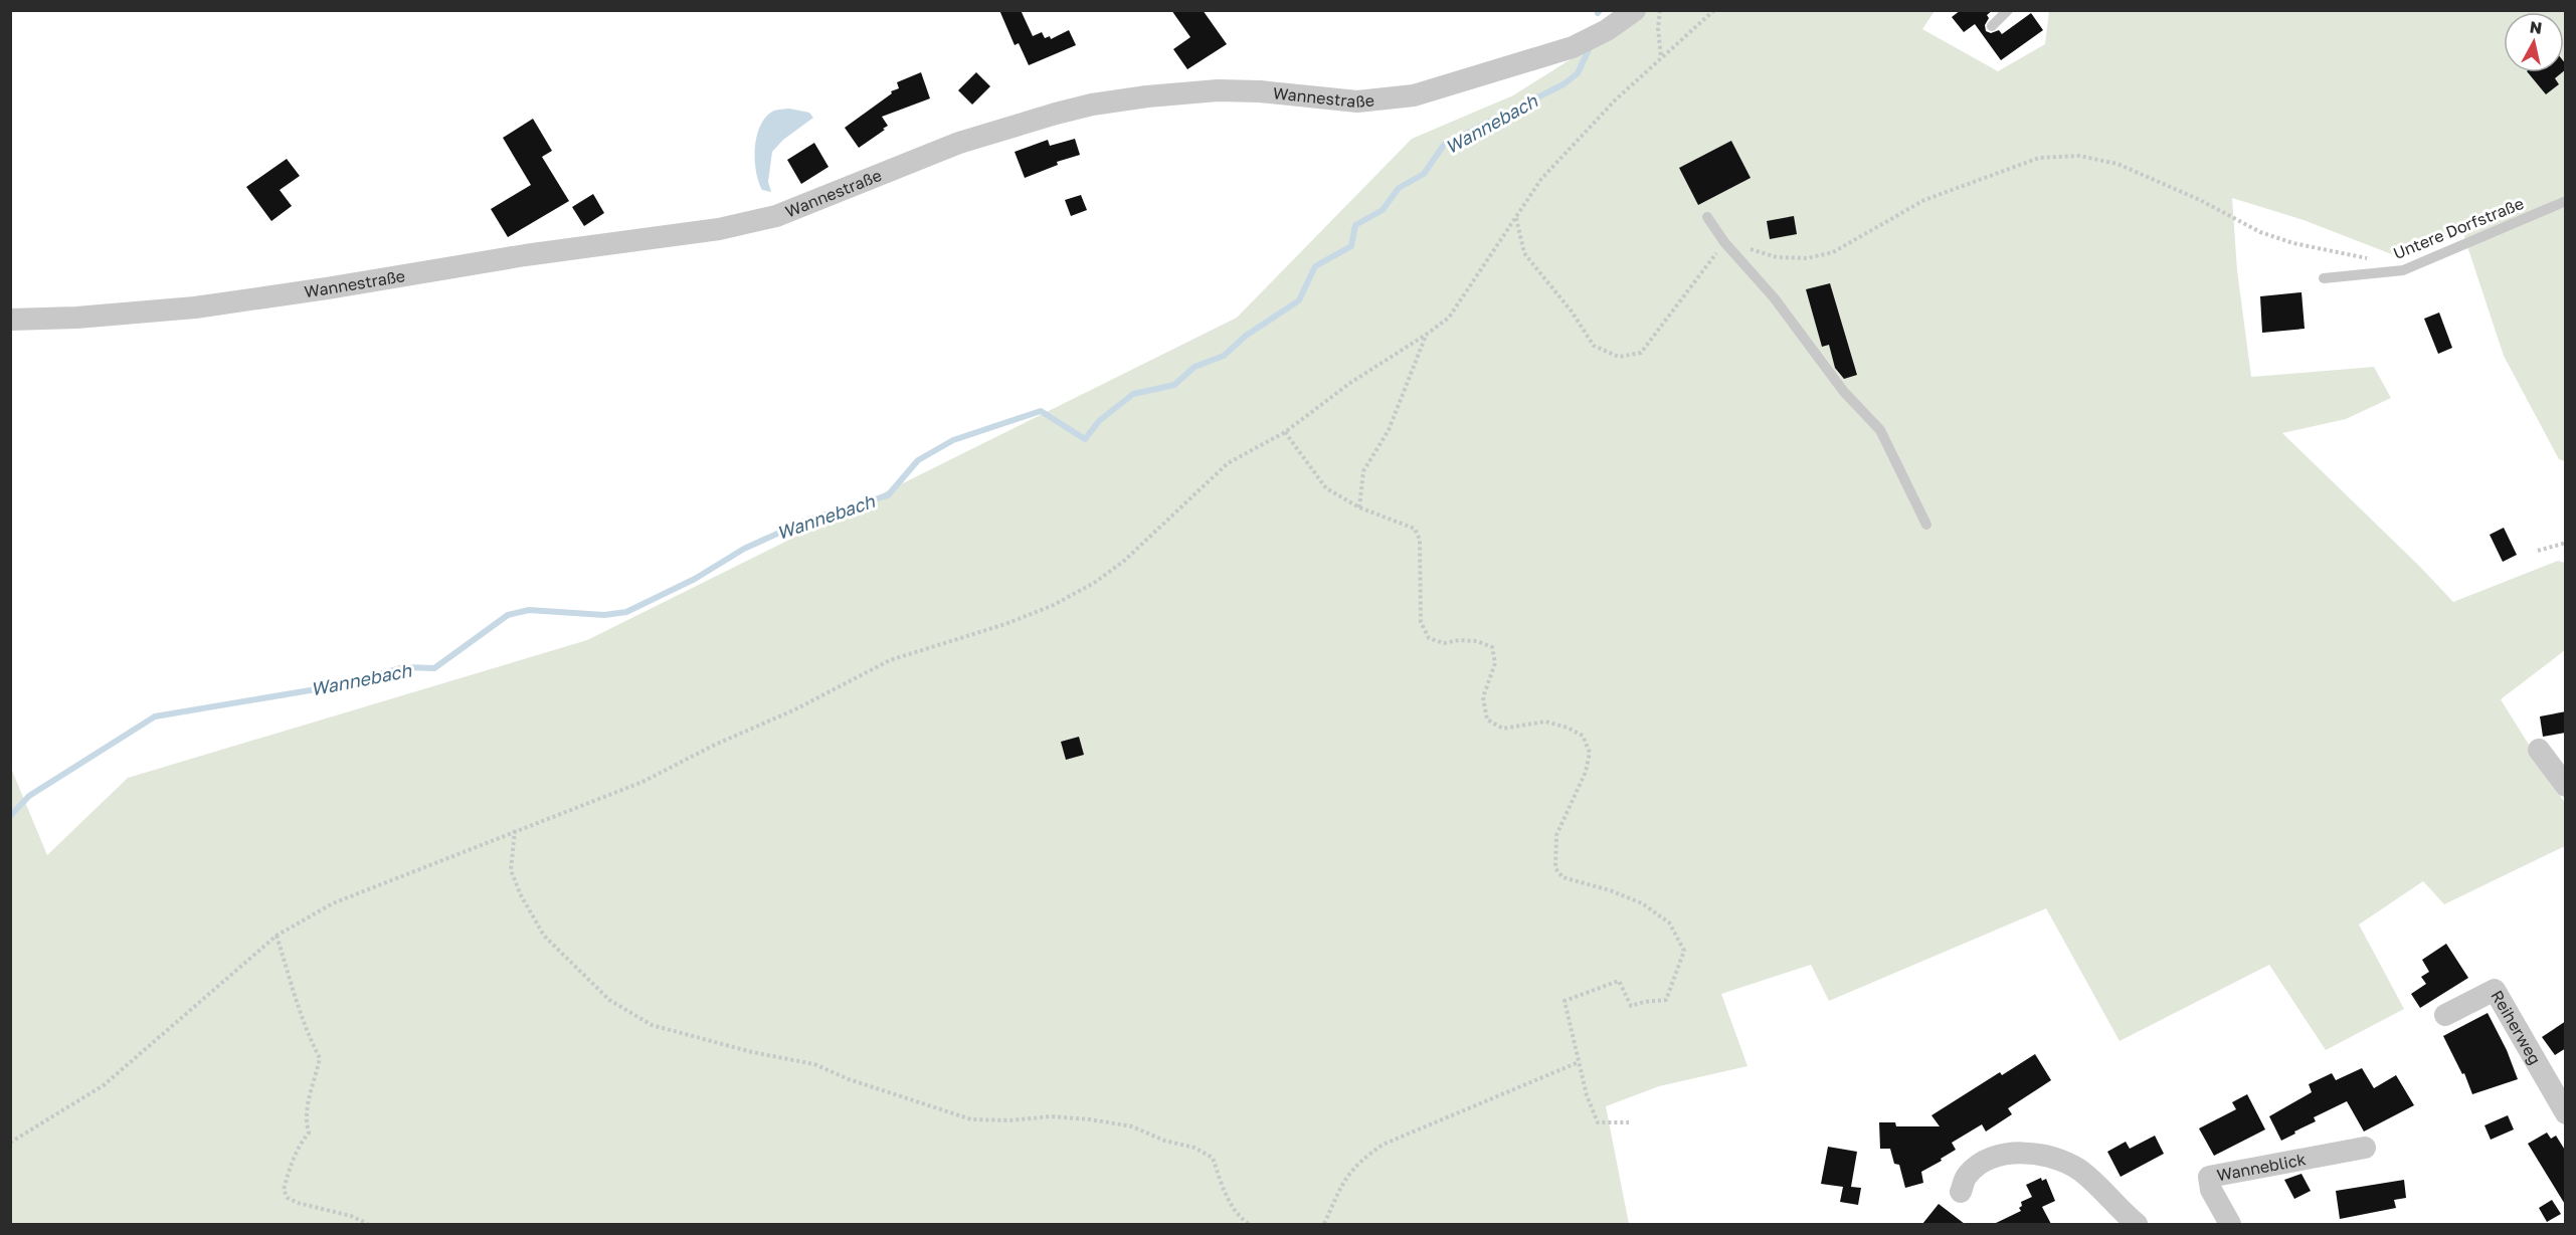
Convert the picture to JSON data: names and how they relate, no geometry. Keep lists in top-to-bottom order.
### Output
{
  "streets": {
    "street": ["Wannestraße", "Reiherweg", "Wanneblick"],
    "lane": ["Untere Dorfstraße"]
  },
  "water": ["Wannebach"],
  "north": "top"
}
